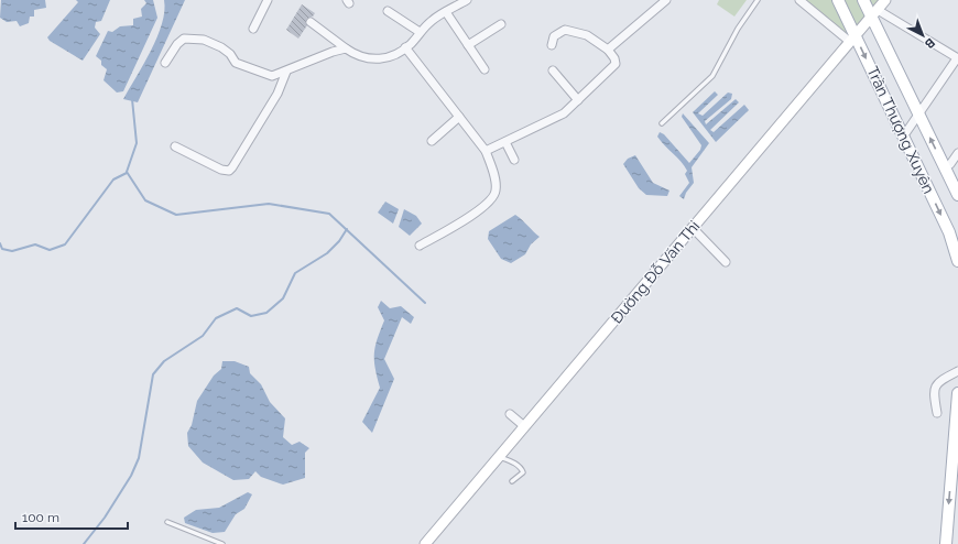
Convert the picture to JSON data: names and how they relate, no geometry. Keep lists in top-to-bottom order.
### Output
{
  "streets": {
    "main road": ["Trần Thượng Xuyên"],
    "street": ["Đường Đỗ Văn Thi"]
  },
  "crossings": [
    ["Trần Thượng Xuyên", "Đường Đỗ Văn Thi"]
  ],
  "scale_bar": "100 m",
  "north": "bottom right"
}
